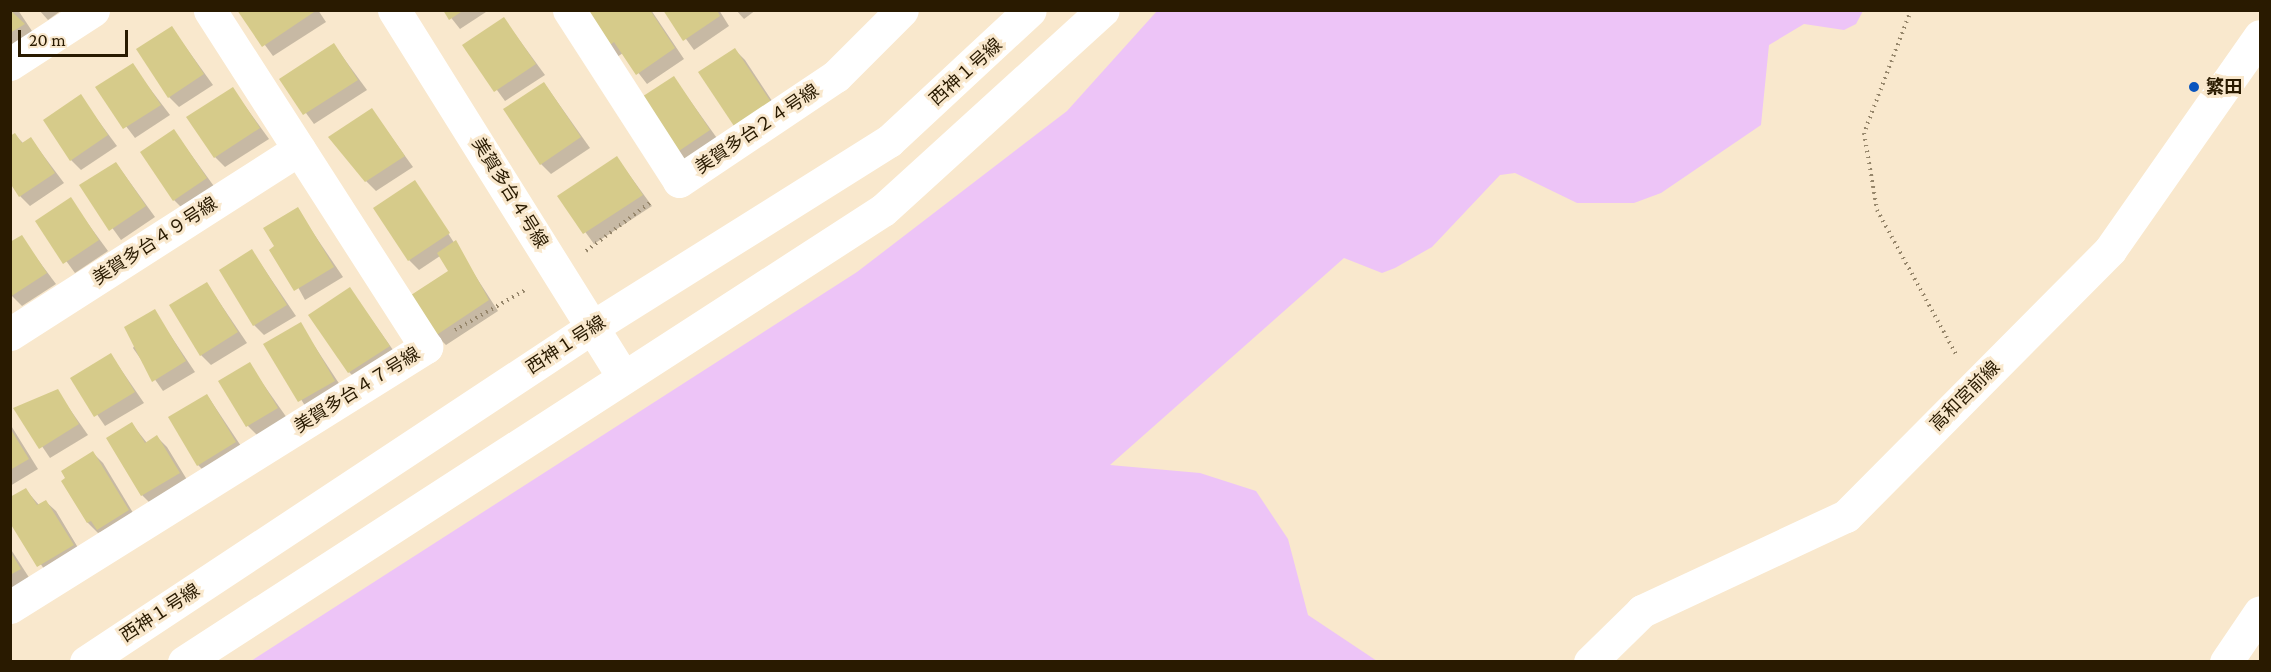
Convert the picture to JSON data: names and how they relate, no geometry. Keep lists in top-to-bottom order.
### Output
{
  "streets": {
    "street": [
      "西神１号線",
      "美賀多台２４号線",
      "美賀多台４号線",
      "美賀多台４９号線",
      "美賀多台４７号線",
      "高和宮前線"
    ]
  },
  "crossings": [
    ["西神１号線", "美賀多台４号線"],
    ["美賀多台４９号線", "美賀多台４７号線"]
  ],
  "places": ["繁田"],
  "scale_bar": "20 m"
}
